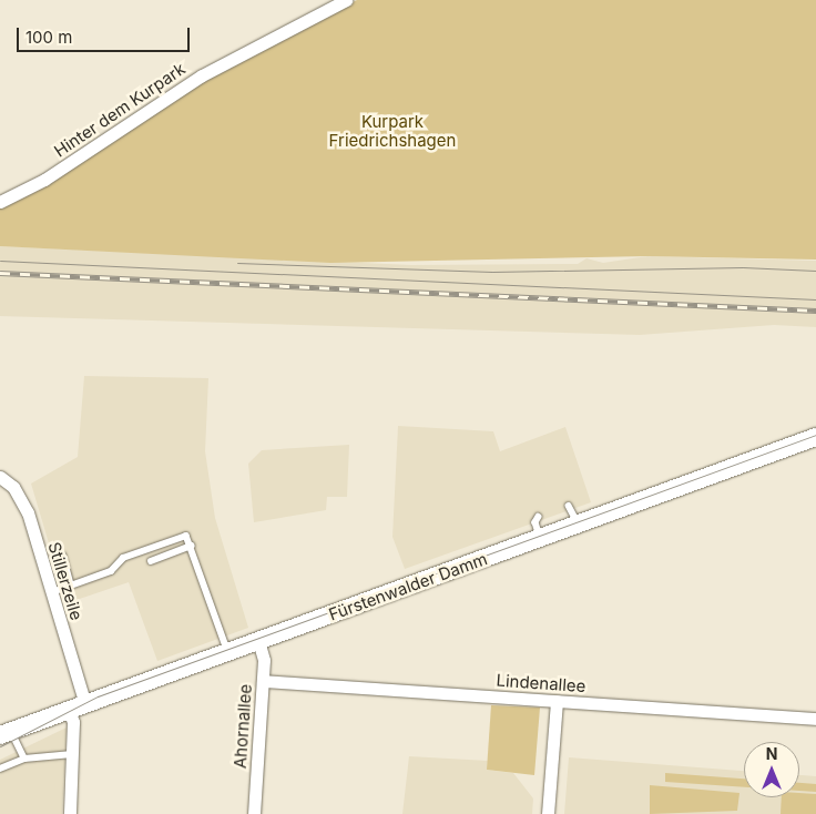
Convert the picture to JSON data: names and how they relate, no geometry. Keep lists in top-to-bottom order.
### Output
{
  "streets": {
    "main road": ["Fürstenwalder Damm"],
    "street": [
      "Hinter dem Kurpark",
      "Stillerzeile",
      "Lindenallee",
      "Ahornallee"
    ]
  },
  "crossings": [
    ["Stillerzeile", "Fürstenwalder Damm"],
    ["Fürstenwalder Damm", "Ahornallee"],
    ["Lindenallee", "Ahornallee"]
  ],
  "parks": ["Kurpark Friedrichshagen"],
  "scale_bar": "100 m",
  "north": "top"
}
